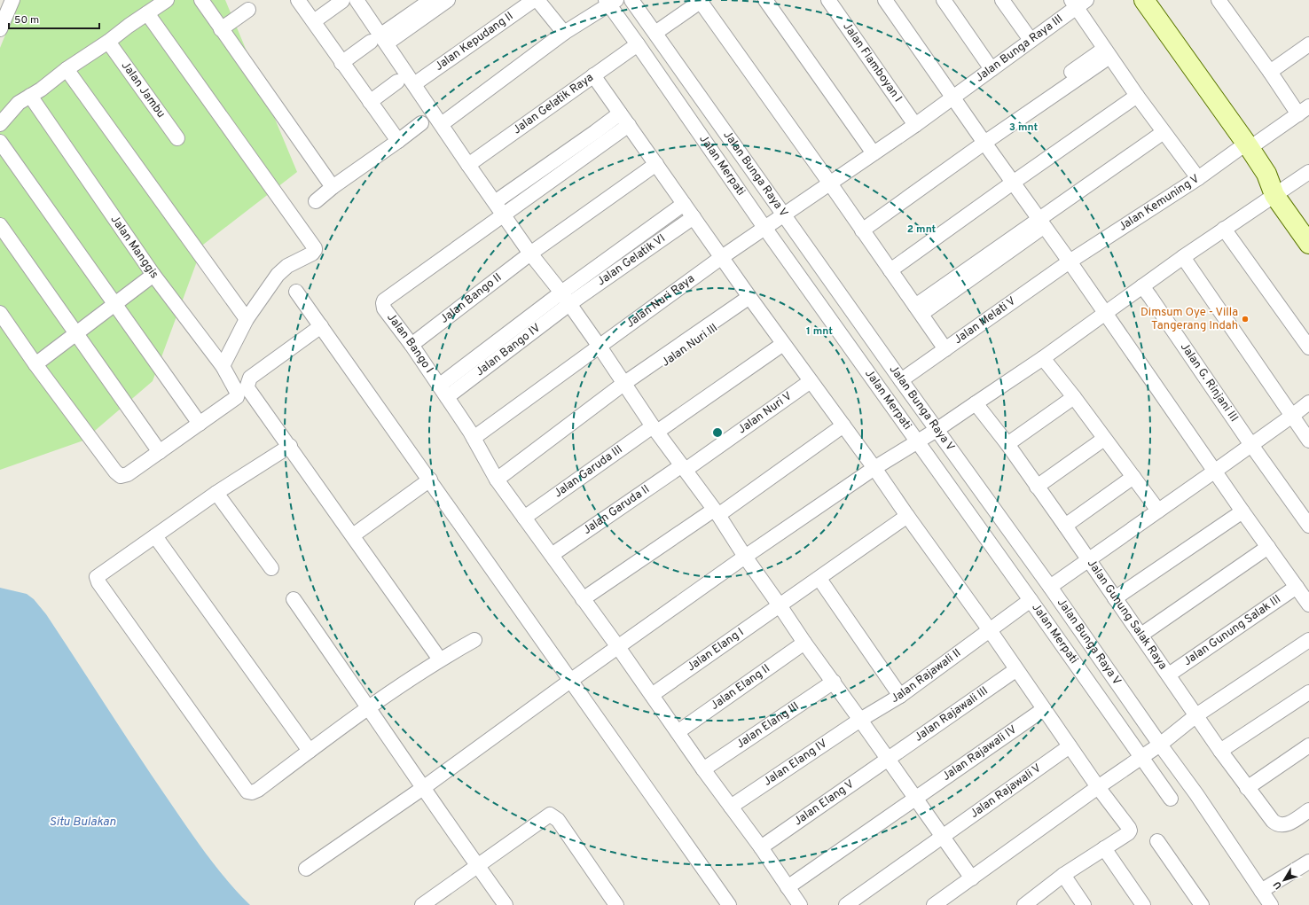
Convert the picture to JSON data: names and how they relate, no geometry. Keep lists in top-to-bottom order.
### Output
{
  "streets": {
    "street": [
      "Jalan Kepudang II",
      "Jalan Bunga Raya III",
      "Jalan Flamboyan I",
      "Jalan Jambu",
      "Jalan Gelatik Raya",
      "Jalan Merpati",
      "Jalan Bunga Raya V",
      "Jalan Kemuning V",
      "Jalan Manggis",
      "Jalan Gelatik VI",
      "Jalan Bango II",
      "Jalan Nuri Raya",
      "Jalan Melati V",
      "Jalan Bango I",
      "Jalan Nuri III",
      "Jalan Bango IV",
      "Jalan G. Rinjani III",
      "Jalan Garuda III",
      "Jalan Garuda II",
      "Jalan Gunung Salak Raya",
      "Jalan Gunung Salak III",
      "Jalan Elang I",
      "Jalan Rajawali II",
      "Jalan Elang II",
      "Jalan Rajawali III",
      "Jalan Elang III",
      "Jalan Rajawali IV",
      "Jalan Elang IV",
      "Jalan Rajawali V",
      "Jalan Elang V"
    ]
  },
  "crossings": [
    ["Jalan Bunga Raya III", "Jalan Flamboyan I"],
    ["Jalan Bunga Raya III", "Jalan Nuri Raya"],
    ["Jalan Gelatik Raya", "Jalan Merpati"],
    ["Jalan Merpati", "Jalan Nuri Raya"],
    ["Jalan Merpati", "Jalan Rajawali II"],
    ["Jalan Bunga Raya V", "Jalan Nuri Raya"],
    ["Jalan Bunga Raya V", "Jalan Melati V"],
    ["Jalan Kemuning V", "Jalan Melati V"],
    ["Jalan Gelatik VI", "Jalan Bango IV"],
    ["Jalan Bango II", "Jalan Bango I"],
    ["Jalan Nuri Raya", "Jalan Bango I"],
    ["Jalan Bango I", "Jalan Nuri III"],
    ["Jalan Bango I", "Jalan Bango IV"],
    ["Jalan Bango I", "Jalan Garuda III"],
    ["Jalan Bango I", "Jalan Garuda II"],
    ["Jalan Bango I", "Jalan Elang I"],
    ["Jalan Bango I", "Jalan Elang II"],
    ["Jalan Bango I", "Jalan Elang III"],
    ["Jalan Bango I", "Jalan Rajawali IV"],
    ["Jalan Bango I", "Jalan Elang IV"],
    ["Jalan Bango I", "Jalan Elang V"],
    ["Jalan Gunung Salak Raya", "Jalan Gunung Salak III"],
    ["Jalan Rajawali II", "Jalan Elang IV"],
    ["Jalan Rajawali III", "Jalan Elang V"]
  ],
  "water": ["Situ Bulakan"],
  "places": ["Dimsum Oye - Villa Tangerang Indah"],
  "scale_bar": "50 m",
  "north": "bottom left",
  "rings": ["3 mnt", "2 mnt", "1 mnt"]
}
